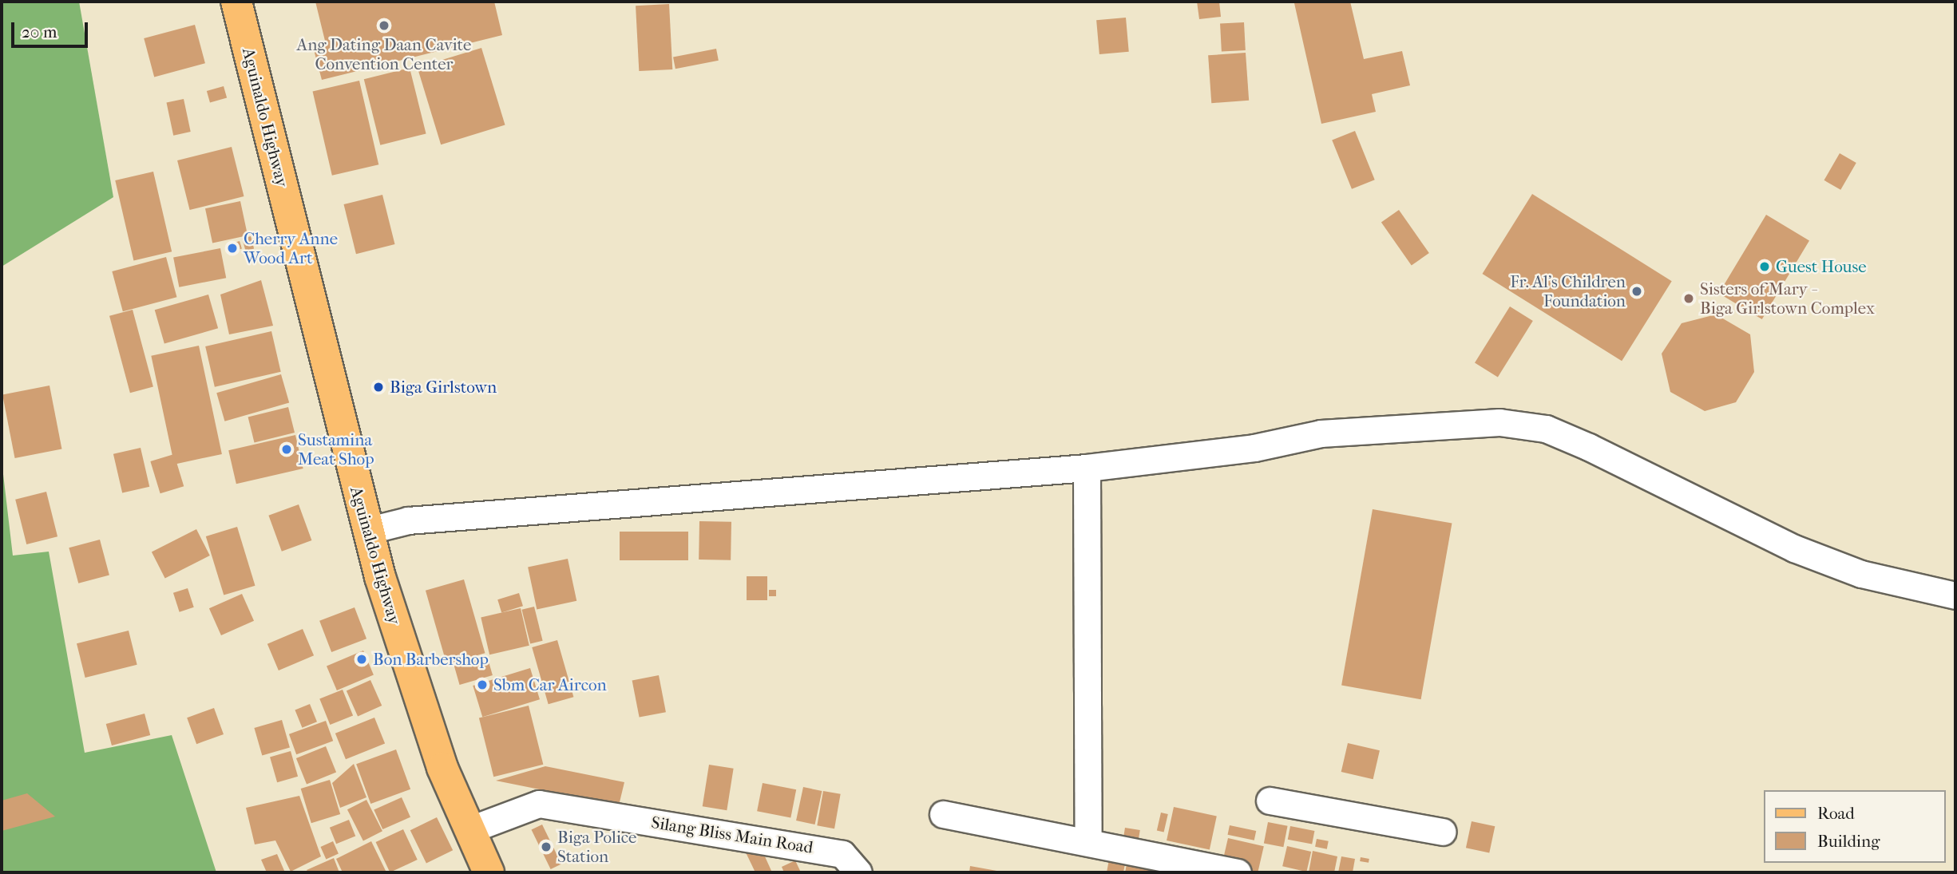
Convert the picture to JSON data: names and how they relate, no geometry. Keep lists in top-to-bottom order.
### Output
{
  "streets": {
    "main road": ["Aguinaldo Highway"],
    "street": ["Silang Bliss Main Road"]
  },
  "crossings": [
    ["Aguinaldo Highway", "Silang Bliss Main Road"]
  ],
  "places": [
    "Ang Dating Daan Cavite Convention Center",
    "Cherry Anne Wood Art",
    "Guest House",
    "Fr. Al's Children Foundation",
    "Sisters of Mary - Biga Girlstown Complex",
    "Biga Girlstown",
    "Sustamina Meat Shop",
    "Bon Barbershop",
    "Sbm Car Aircon",
    "Biga Police Station"
  ],
  "legend": ["Road", "Building"],
  "scale_bar": "20 m"
}
